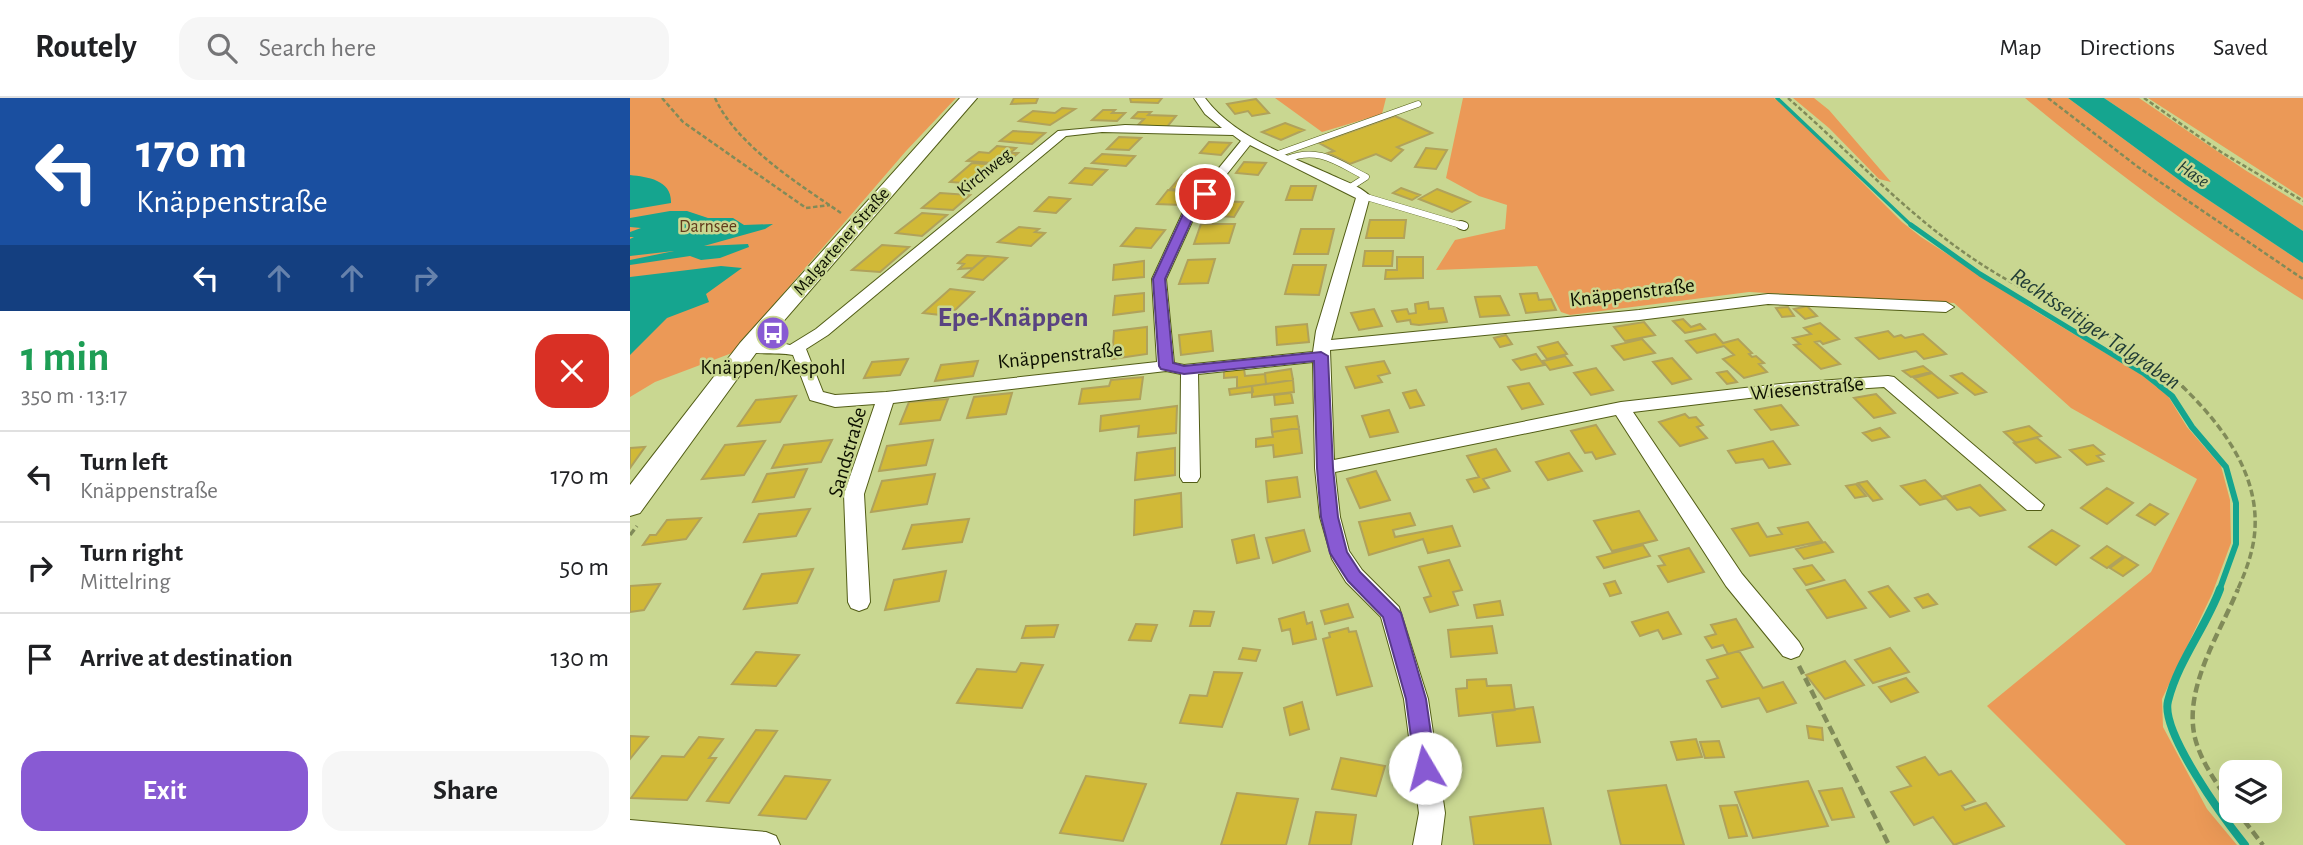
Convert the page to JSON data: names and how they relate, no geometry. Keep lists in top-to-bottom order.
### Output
{
  "streets": {
    "street": [
      "Kirchweg",
      "Malgartener Straße",
      "Knäppenstraße",
      "Wiesenstraße",
      "Sandstraße"
    ]
  },
  "crossings": [
    ["Kirchweg", "Knäppenstraße"],
    ["Knäppenstraße", "Sandstraße"]
  ],
  "districts": ["Epe-Knäppen"],
  "water": ["Hase", "Rechtsseitiger Talgraben"],
  "parks": ["Darnsee"],
  "places": {
    "bus stop": ["Knäppen/Kespohl"]
  },
  "page": {
    "header": "Routely",
    "search": "Search here",
    "nav": ["Map", "Directions", "Saved"],
    "turn": ["170 m", "Knäppenstraße"],
    "heading": ["1 min", "350 m · 13:17"],
    "list": [
      {
        "name": "Turn left",
        "note": "Knäppenstraße",
        "value": "170 m"
      },
      {
        "name": "Turn right",
        "note": "Mittelring",
        "value": "50 m"
      },
      {
        "name": "Arrive at destination",
        "value": "130 m"
      }
    ],
    "buttons": ["Exit", "Share"]
  }
}
